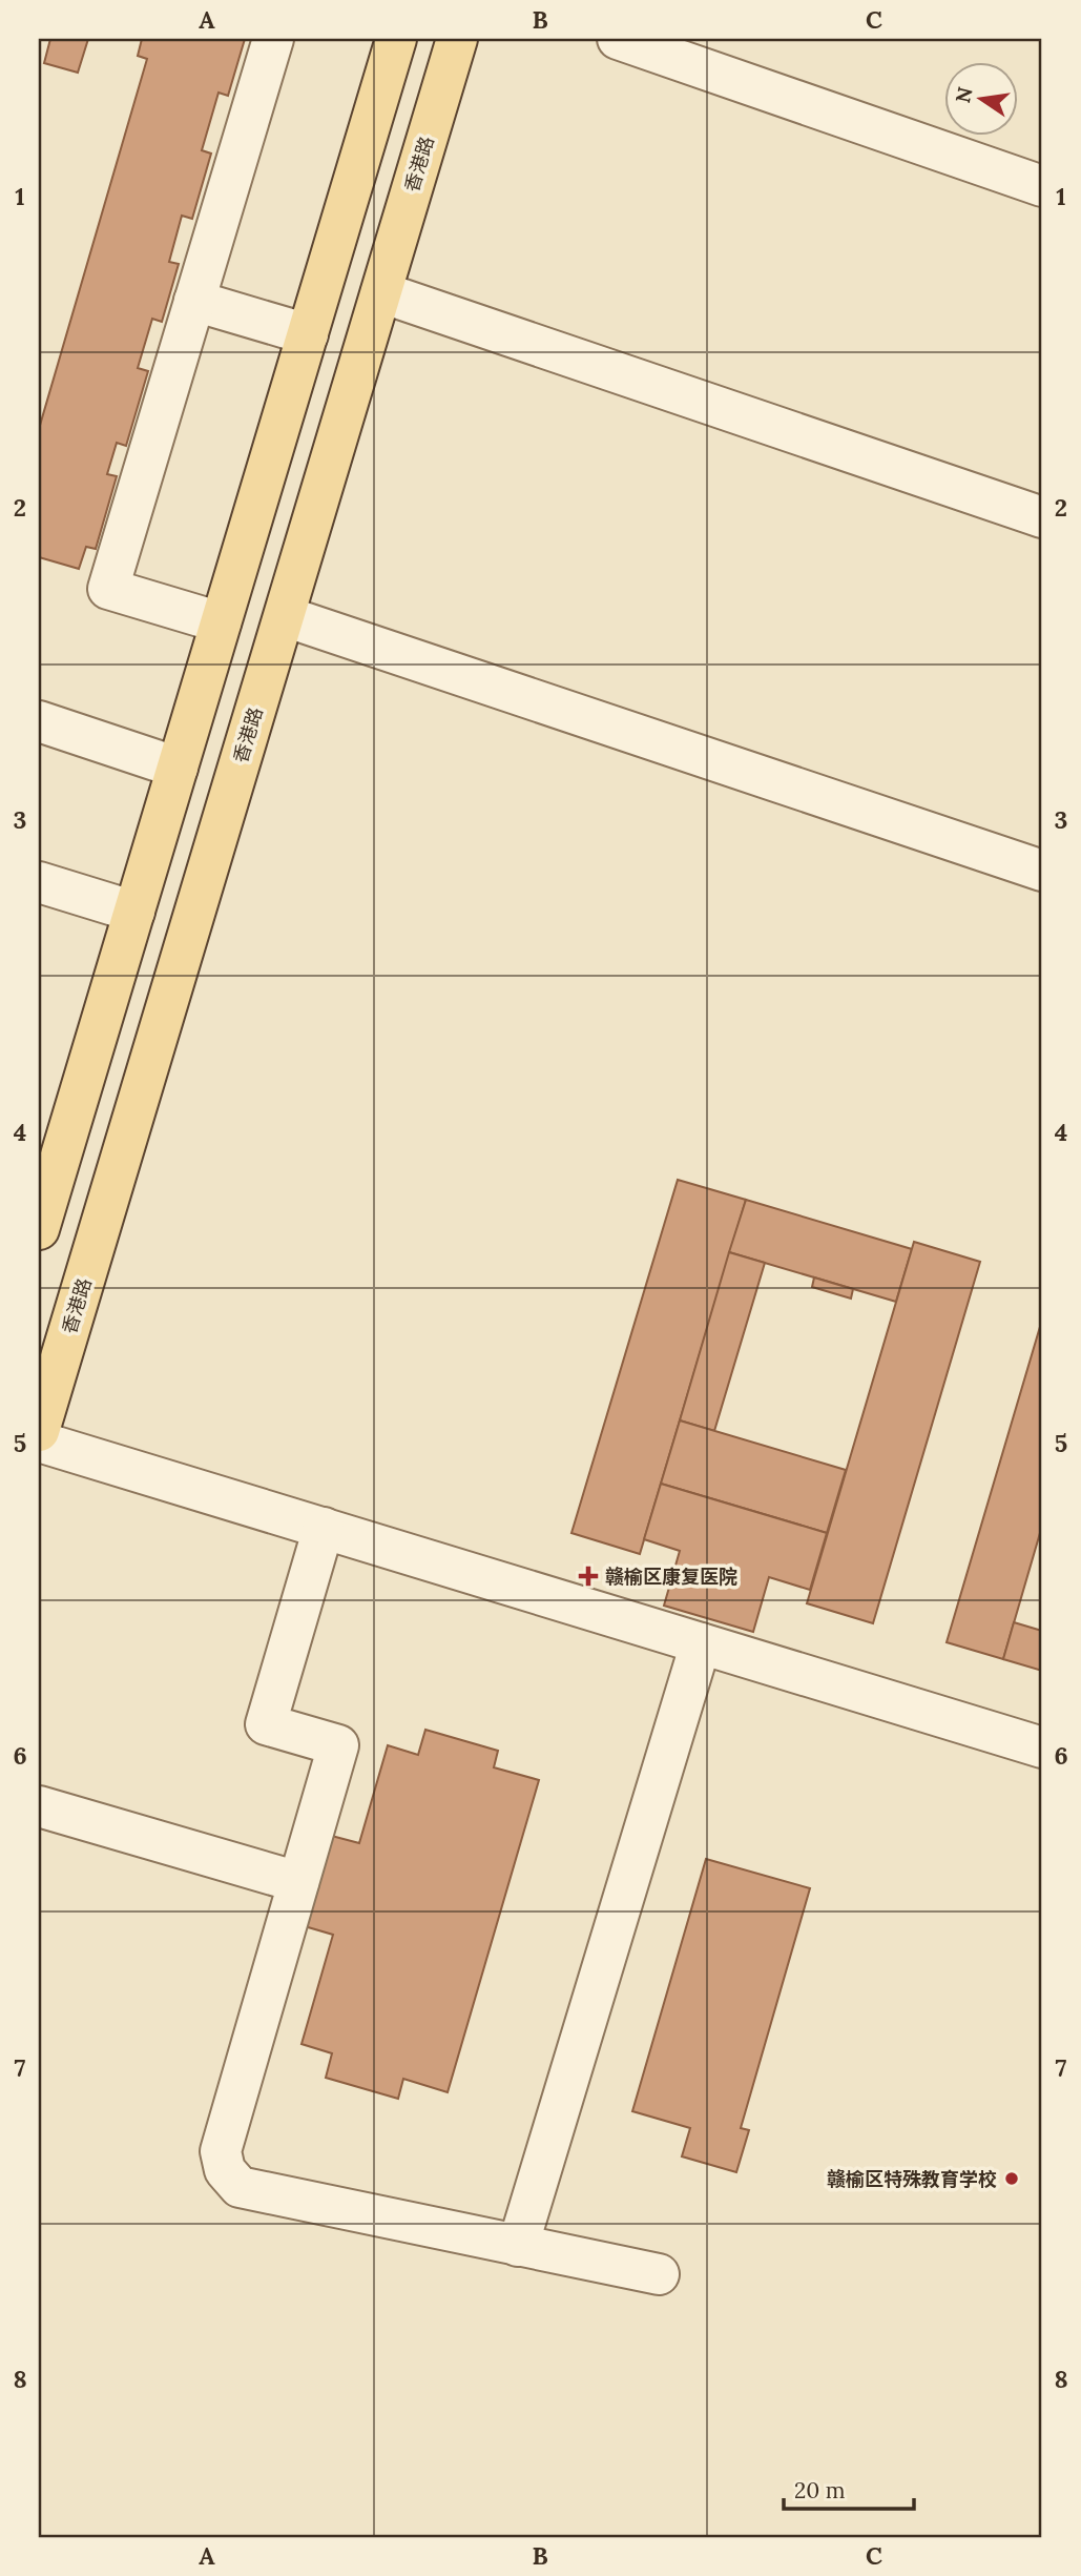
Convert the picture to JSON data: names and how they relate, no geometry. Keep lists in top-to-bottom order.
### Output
{
  "streets": {
    "main road": ["香港路"]
  },
  "places": {
    "health": ["赣榆区康复医院"],
    "other": ["赣榆区特殊教育学校"]
  },
  "scale_bar": "20 m",
  "north": "left",
  "grid": {
    "columns": ["A", "B", "C"],
    "rows": [
      "1",
      "2",
      "3",
      "4",
      "5",
      "6",
      "7",
      "8"
    ]
  }
}
